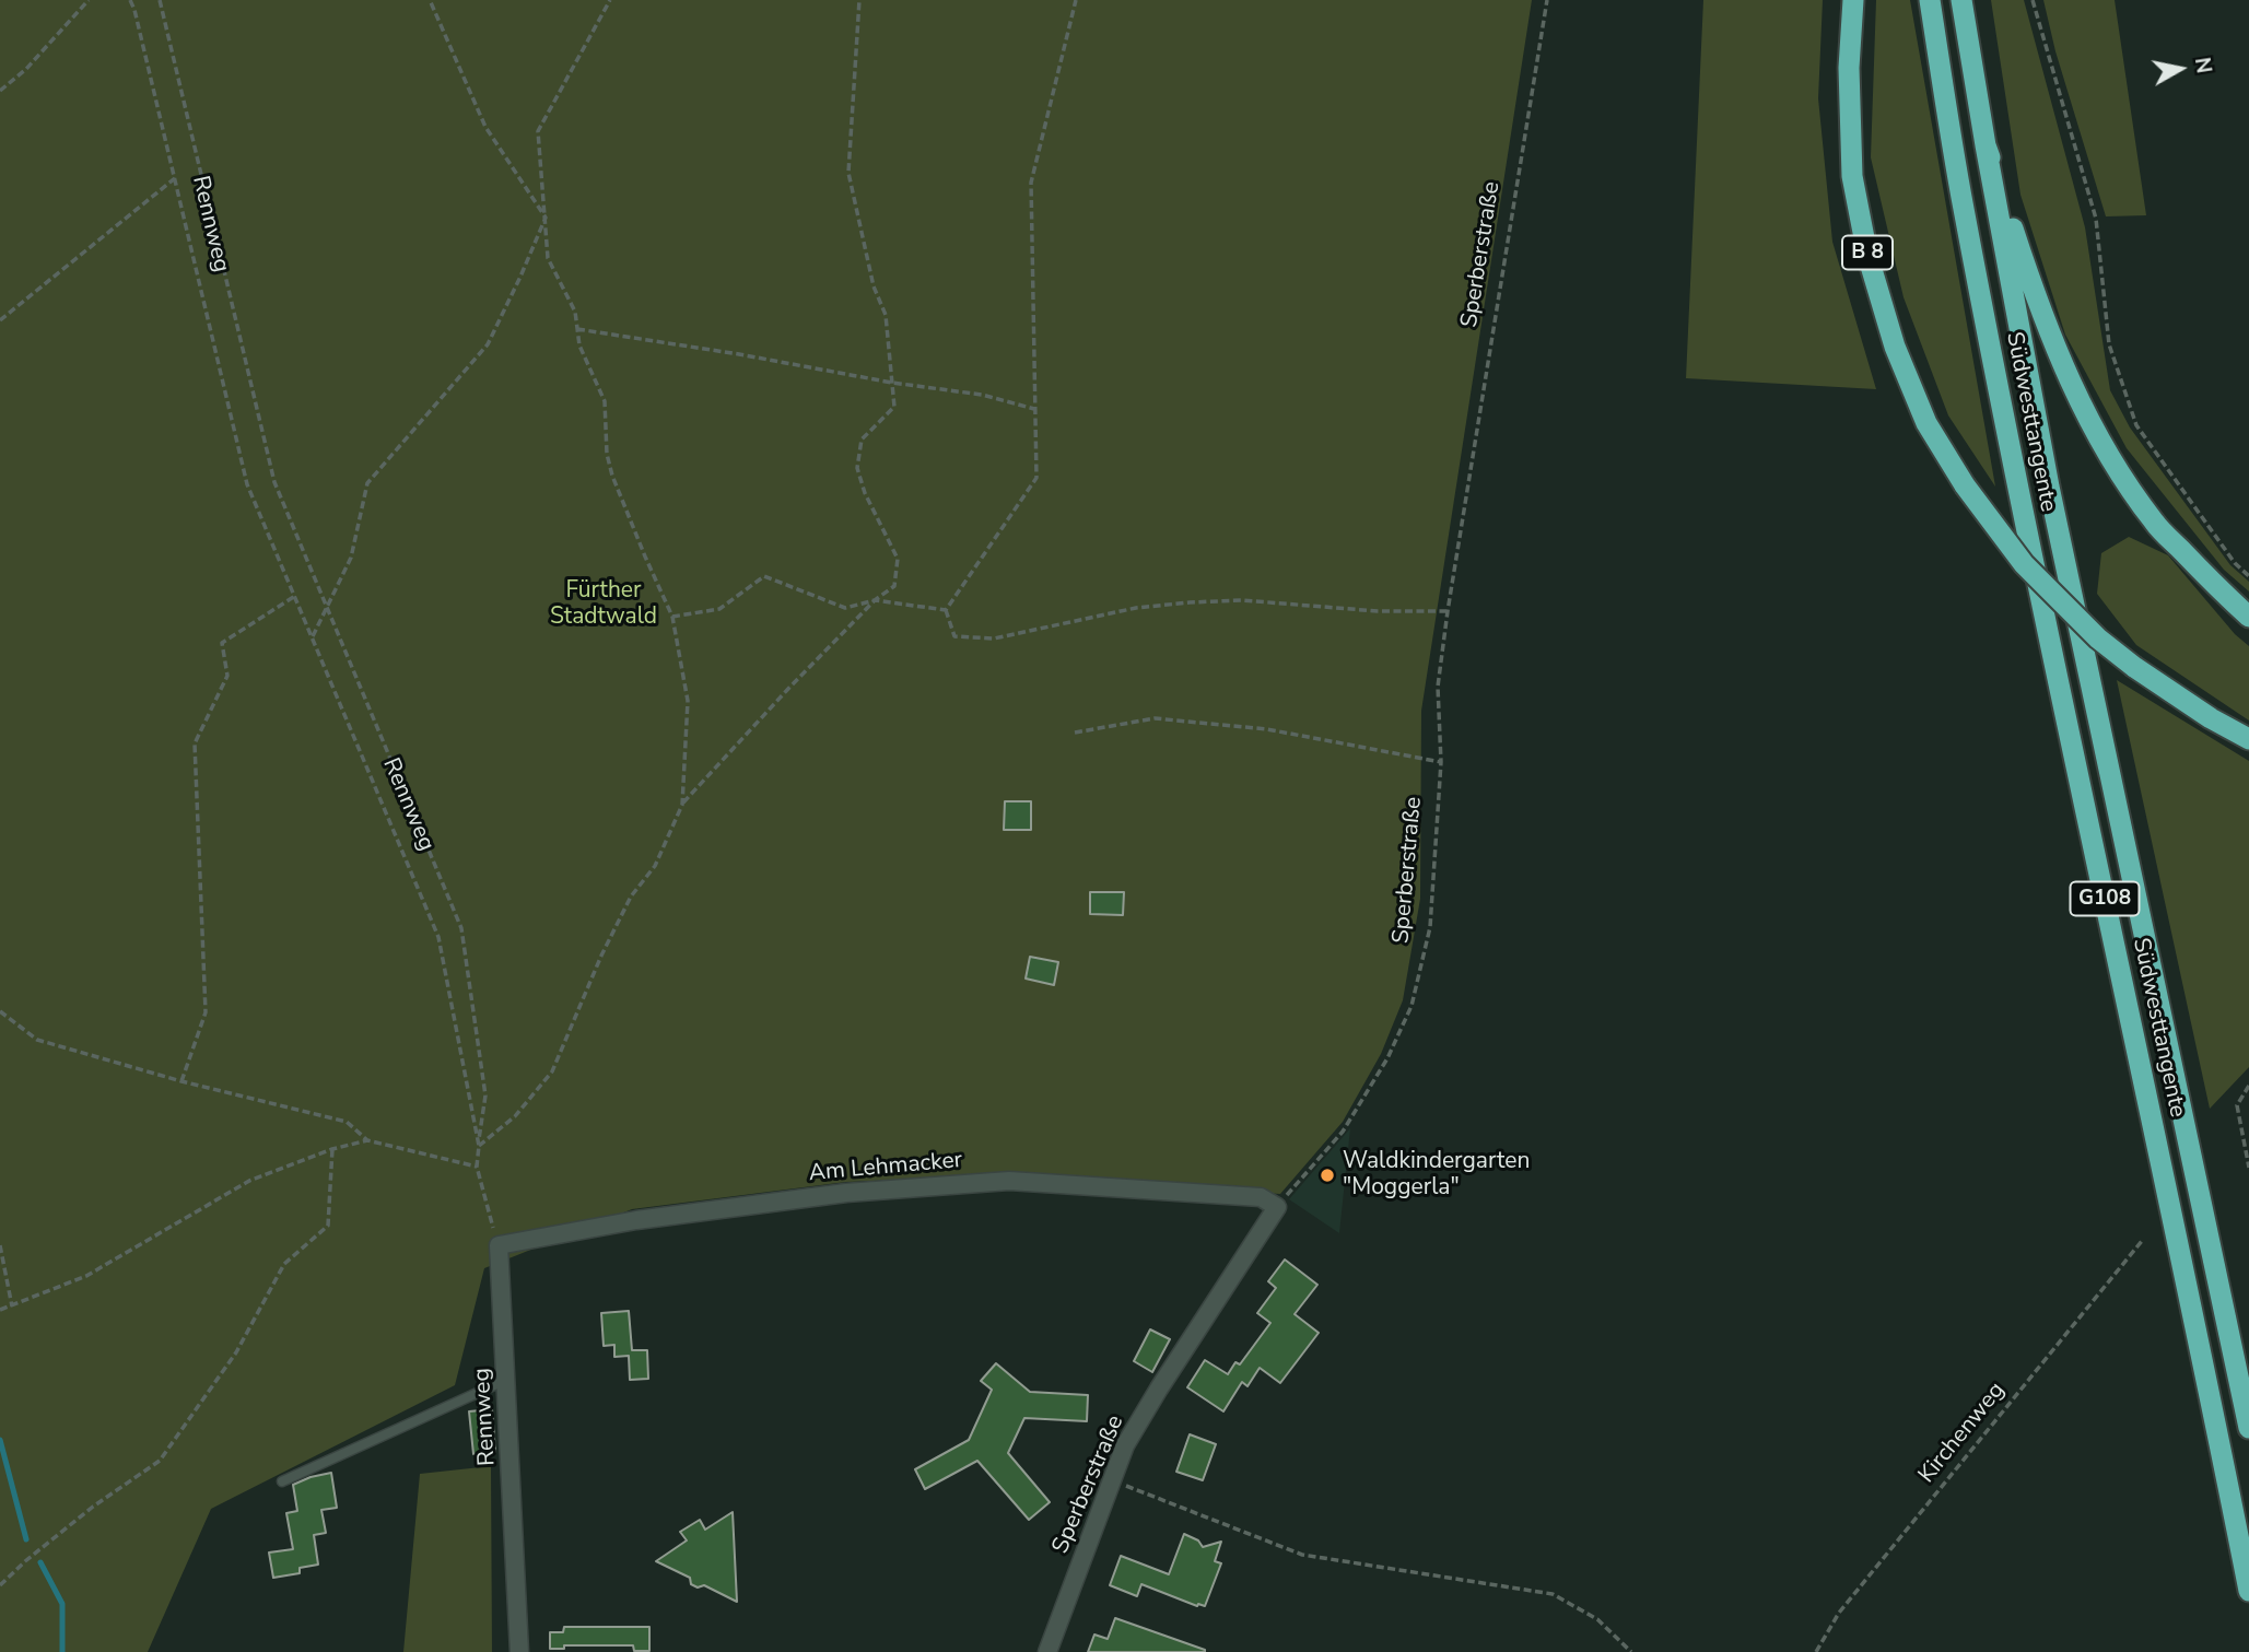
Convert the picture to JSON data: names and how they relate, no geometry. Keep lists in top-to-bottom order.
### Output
{
  "streets": {
    "highway": ["B 8", "Südwesttangente", "G108"],
    "street": ["Rennweg", "Sperberstraße", "Am Lehmacker"],
    "path": ["Kirchenweg"]
  },
  "crossings": [
    ["Rennweg", "Am Lehmacker"],
    ["Sperberstraße", "Am Lehmacker"]
  ],
  "parks": ["Fürther Stadtwald"],
  "places": ["Waldkindergarten \"Moggerla\""],
  "north": "right"
}
